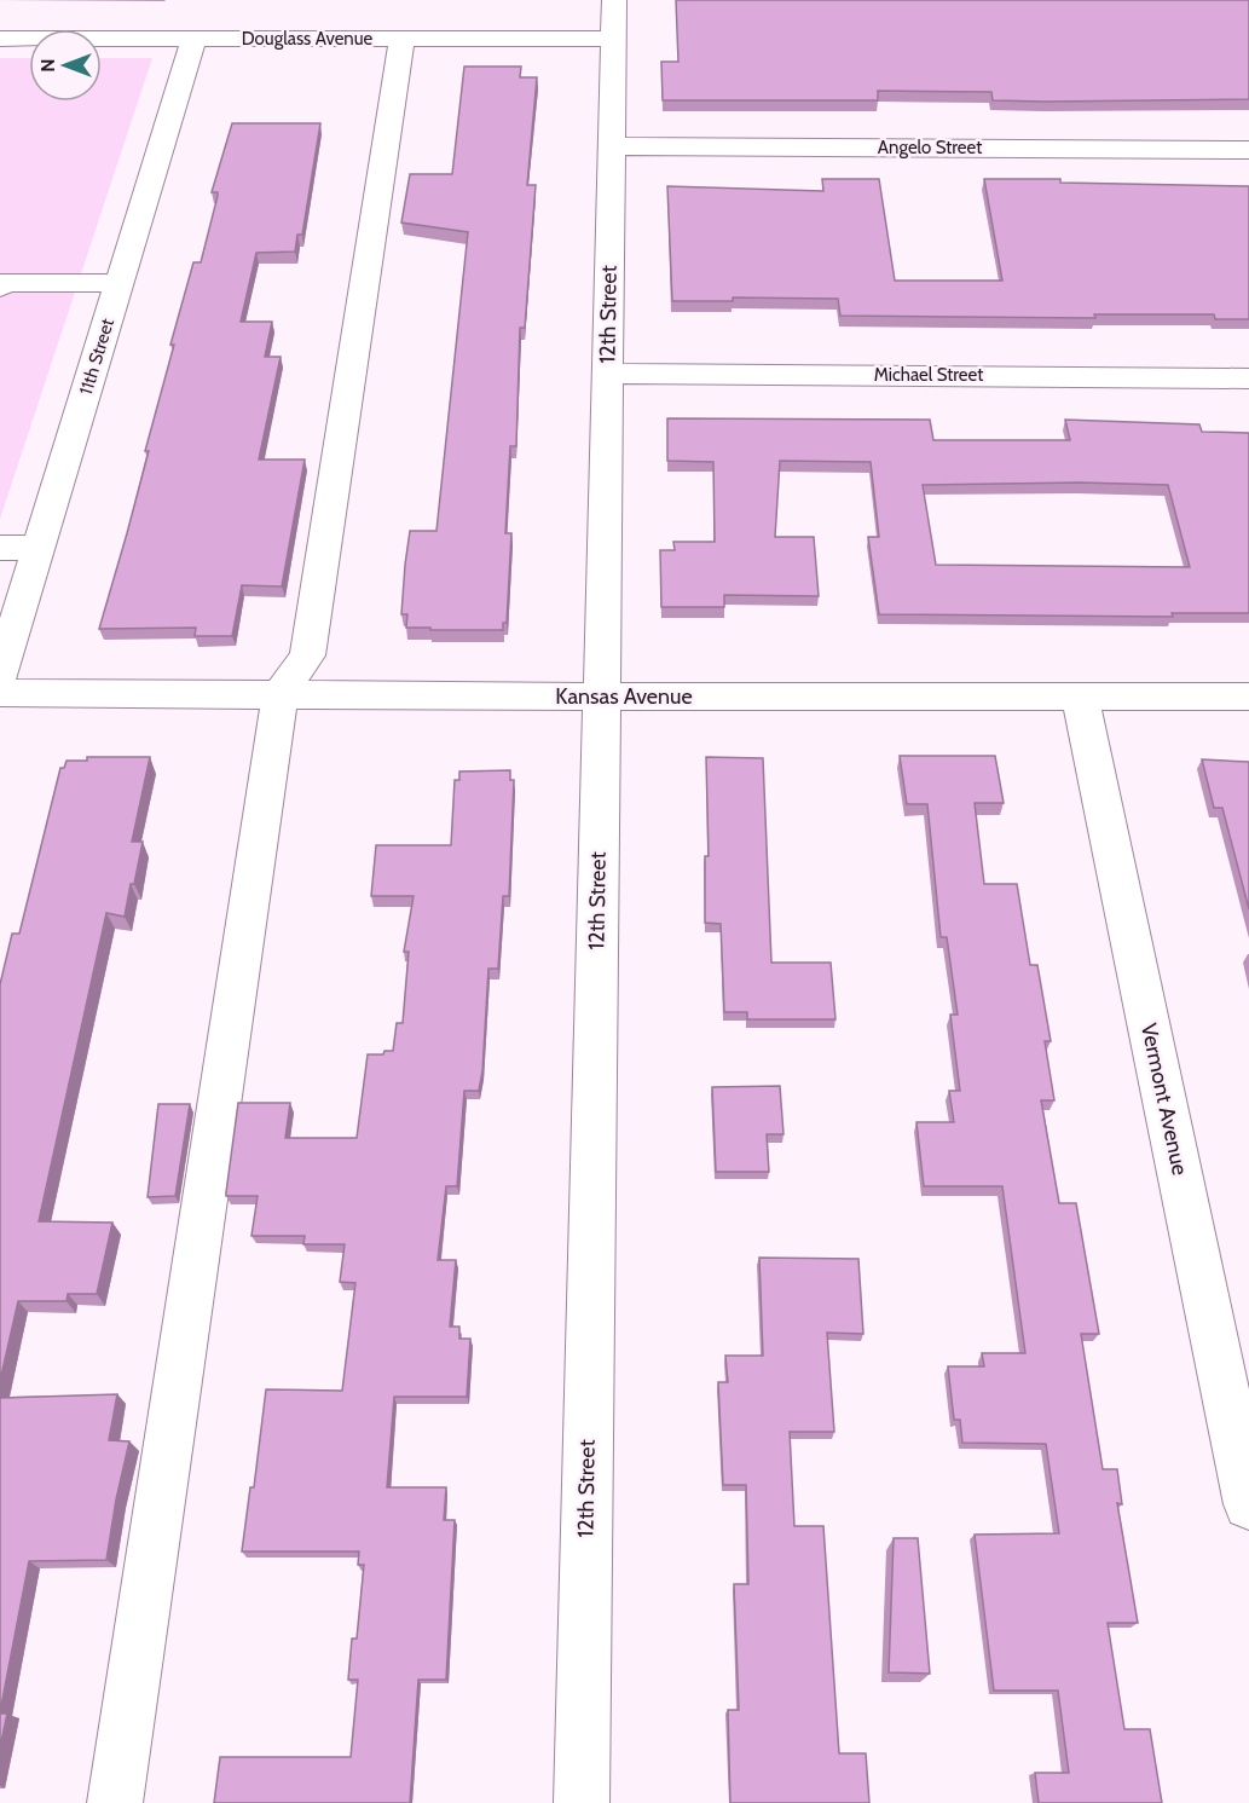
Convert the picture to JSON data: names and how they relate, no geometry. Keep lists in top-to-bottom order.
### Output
{
  "streets": {
    "street": [
      "Douglass Avenue",
      "Angelo Street",
      "12th Street",
      "11th Street",
      "Michael Street",
      "Kansas Avenue",
      "Vermont Avenue"
    ]
  },
  "crossings": [
    ["Douglass Avenue", "12th Street"],
    ["Douglass Avenue", "11th Street"],
    ["Angelo Street", "12th Street"],
    ["12th Street", "Michael Street"],
    ["12th Street", "Kansas Avenue"],
    ["Kansas Avenue", "Vermont Avenue"]
  ],
  "north": "left"
}
